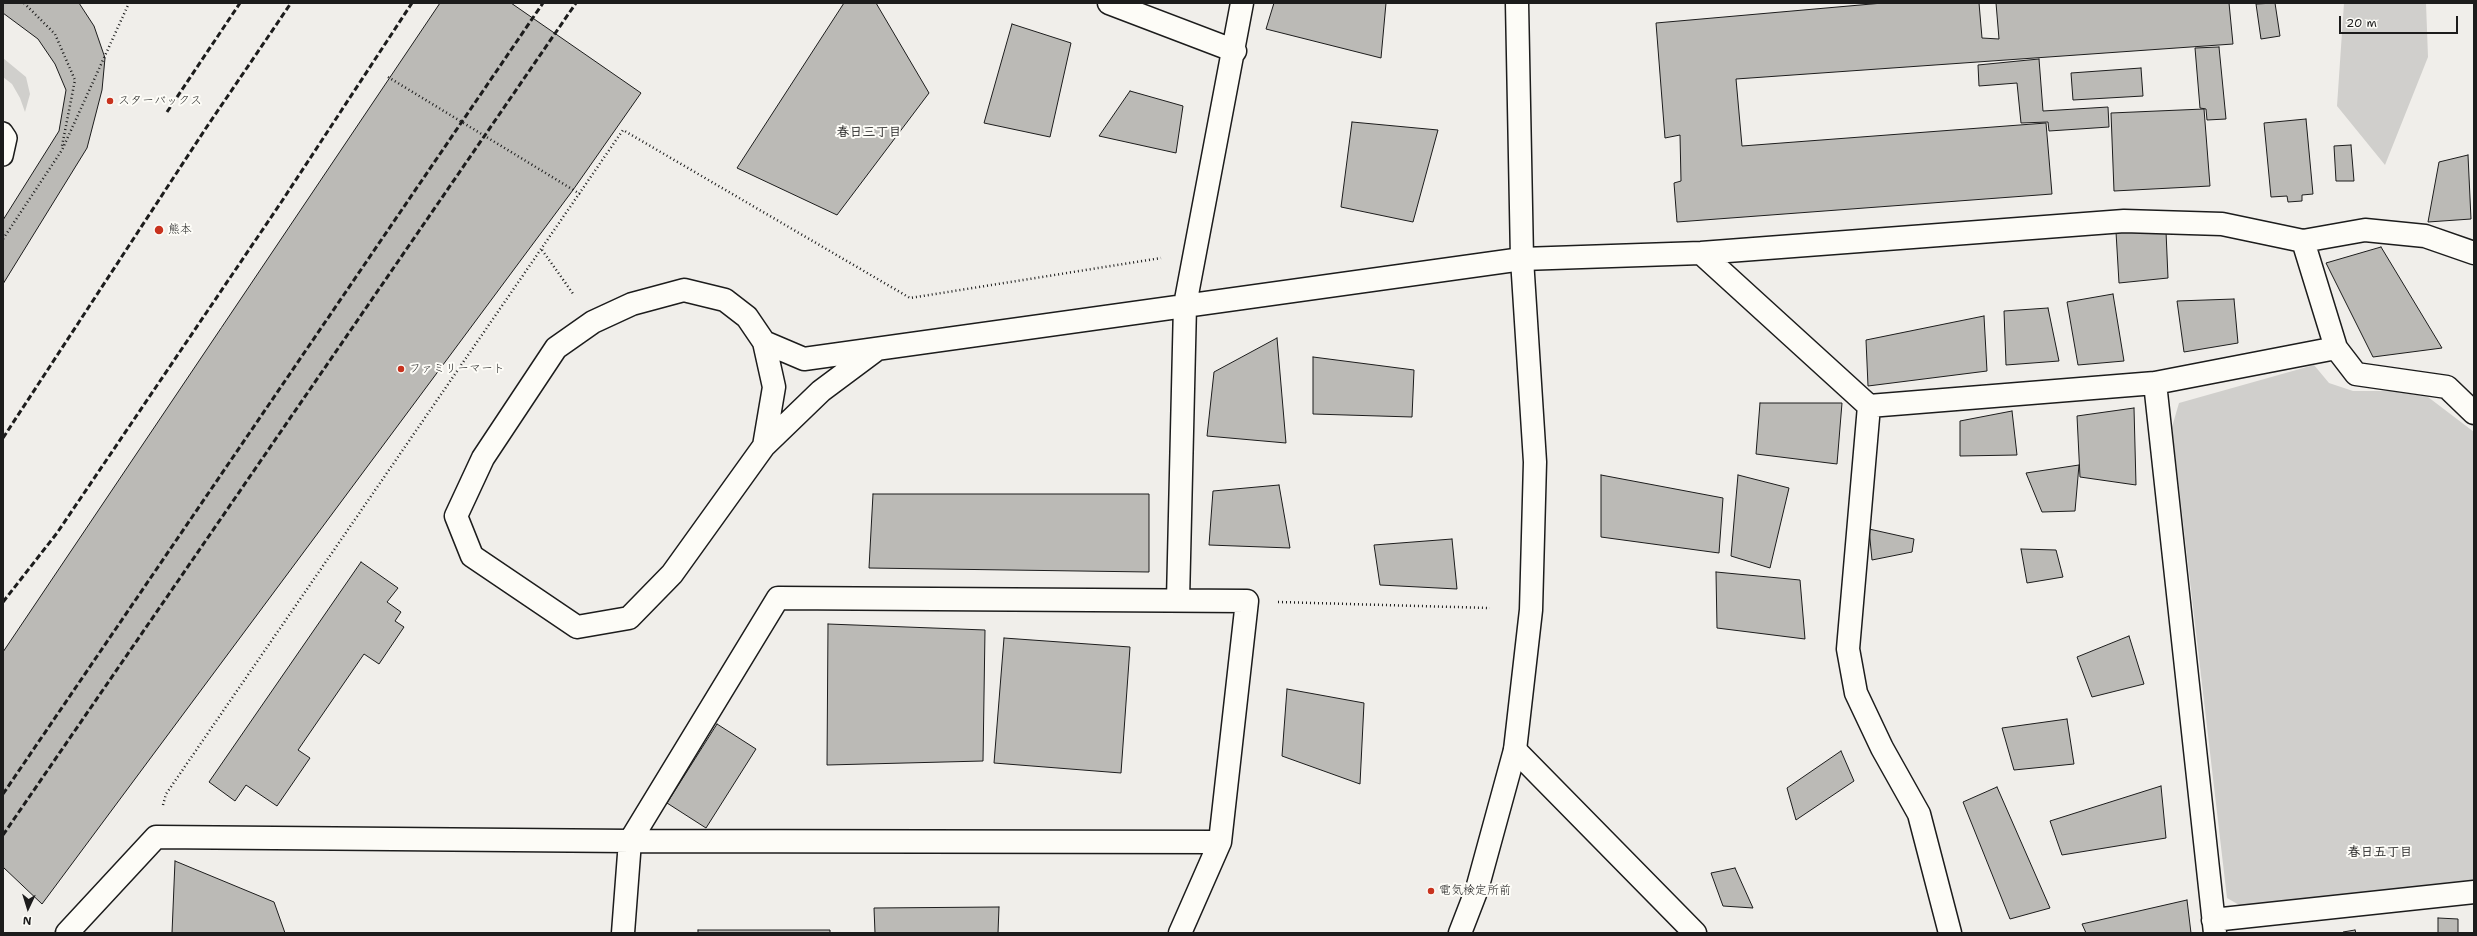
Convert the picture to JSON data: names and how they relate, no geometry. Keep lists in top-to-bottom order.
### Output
{
  "districts": ["春日三丁目", "春日五丁目"],
  "places": [
    "スターバックス",
    "熊本",
    "ファミリーマート",
    "電気検定所前"
  ],
  "scale_bar": "20 m",
  "north": "bottom"
}
